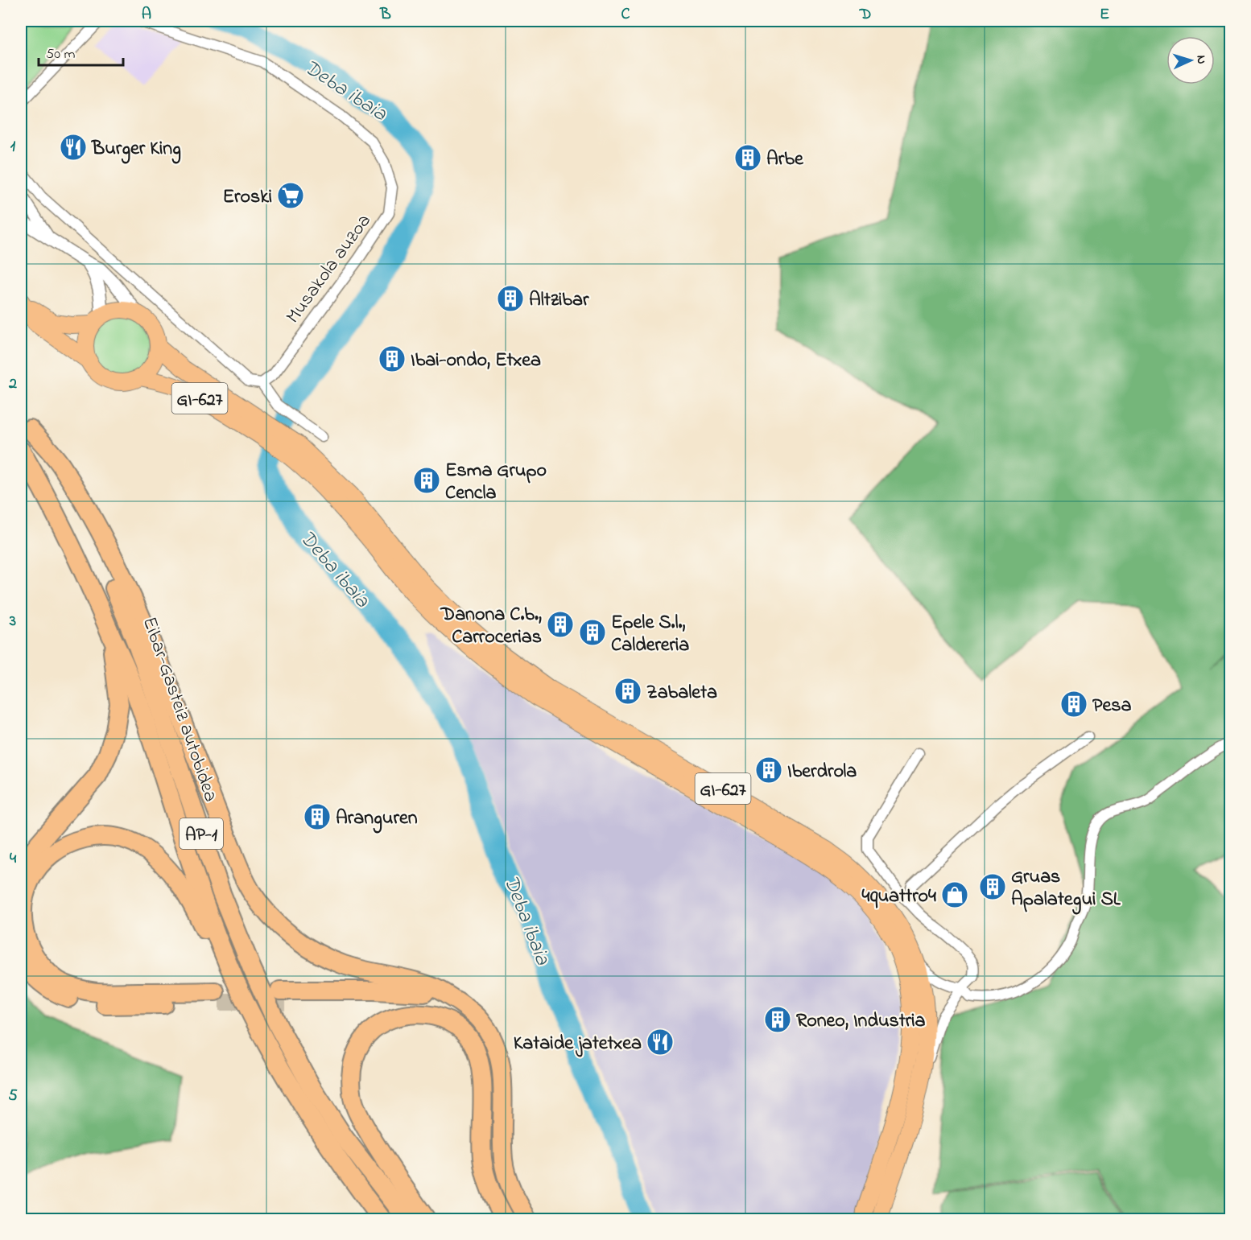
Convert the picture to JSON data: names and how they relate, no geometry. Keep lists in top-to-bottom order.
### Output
{
  "streets": {
    "highway": ["Eibar-Gasteiz autobidea", "AP-1"],
    "main road": ["GI-627"],
    "street": ["Musakola auzoa"]
  },
  "water": ["Deba ibaia"],
  "places": {
    "restaurant": ["Burger King", "Kataide jatetxea"],
    "building": [
      "Arbe",
      "Altzibar",
      "Ibai-ondo, Etxea",
      "Esma Grupo Cencla",
      "Danona C.b., Carrocerias",
      "Epele S.l., Caldereria",
      "Zabaleta",
      "Pesa",
      "Iberdrola",
      "Aranguren",
      "Gruas Apalategui SL",
      "Roneo, Industria"
    ],
    "supermarket": ["Eroski"],
    "shop": ["4quattro4"]
  },
  "scale_bar": "50 m",
  "north": "right",
  "grid": {
    "columns": [
      "A",
      "B",
      "C",
      "D",
      "E"
    ],
    "rows": [
      "1",
      "2",
      "3",
      "4",
      "5"
    ]
  }
}
